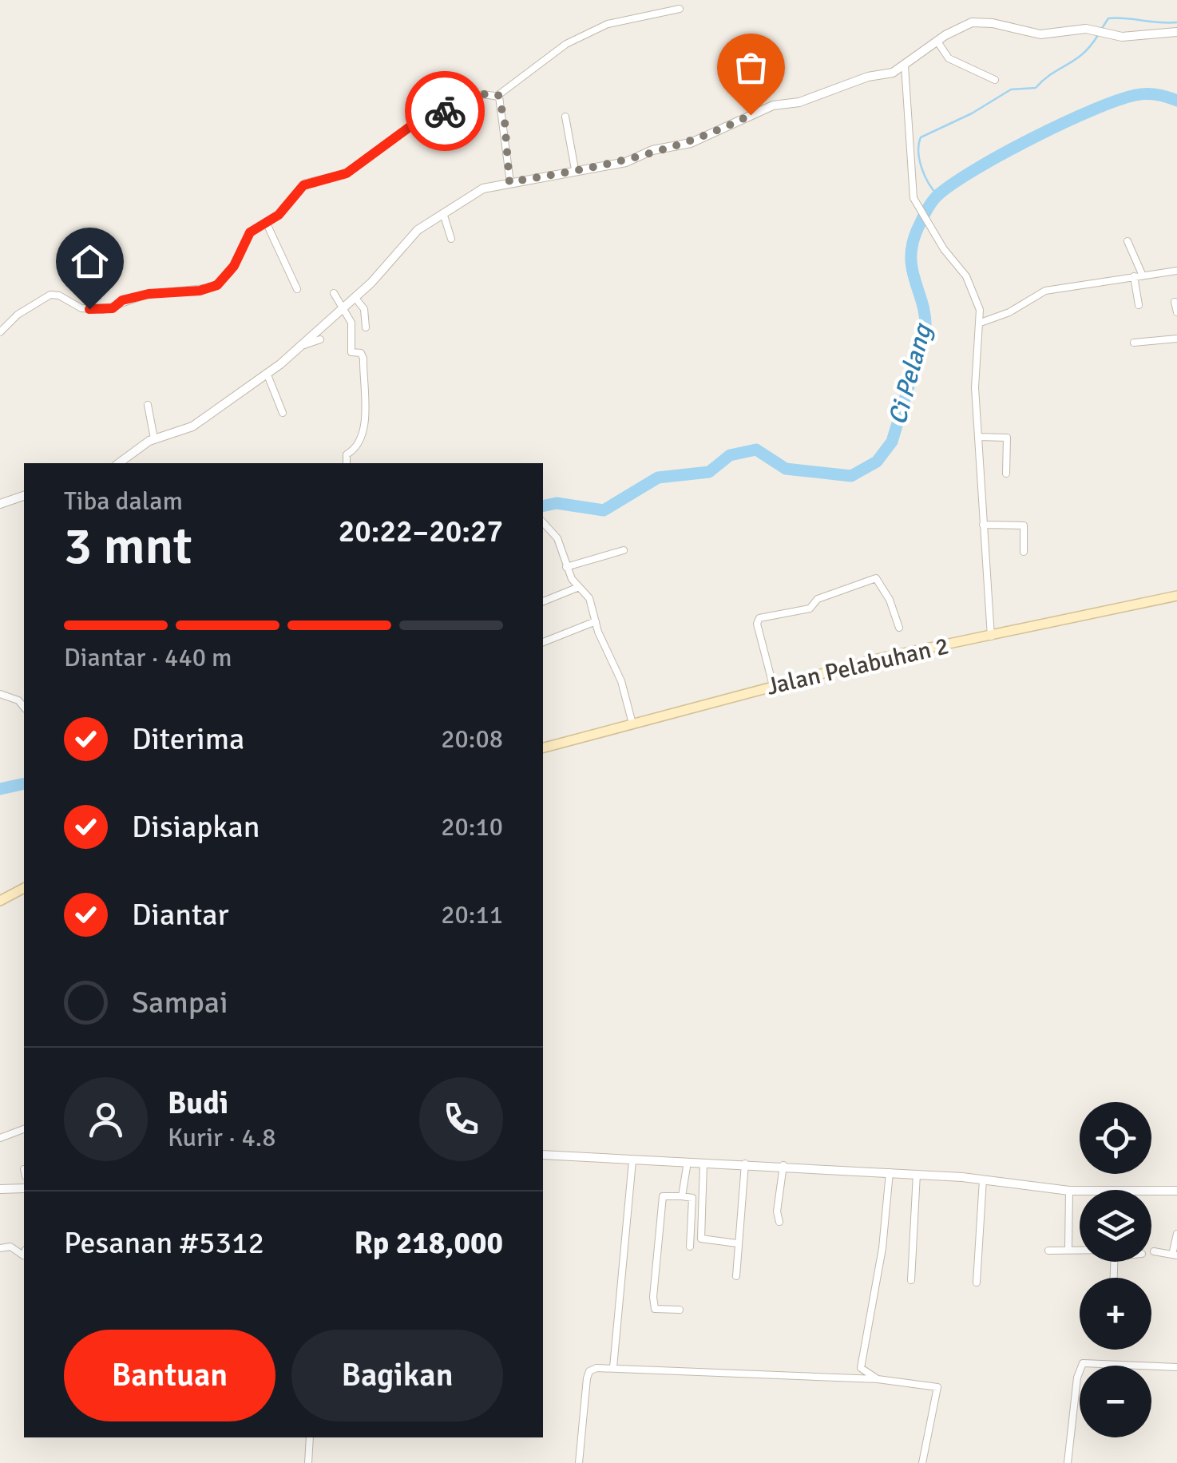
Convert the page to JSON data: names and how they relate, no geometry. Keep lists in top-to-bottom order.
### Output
{
  "streets": {
    "main road": ["Jalan Pelabuhan 2"]
  },
  "water": ["Ci Pelang"],
  "page": {
    "heading": ["3 mnt", "Tiba dalam", "20:22–20:27"],
    "panel": [
      "Budi",
      "Kurir · 4.8",
      "Pesanan #5312",
      "Rp 218,000"
    ],
    "bar": "Diantar · 440 m",
    "list": [
      ["Diterima", "20:08"],
      ["Disiapkan", "20:10"],
      ["Diantar", "20:11"],
      "Sampai"
    ],
    "map_buttons": ["+", "−"],
    "buttons": ["Bantuan", "Bagikan"]
  }
}
